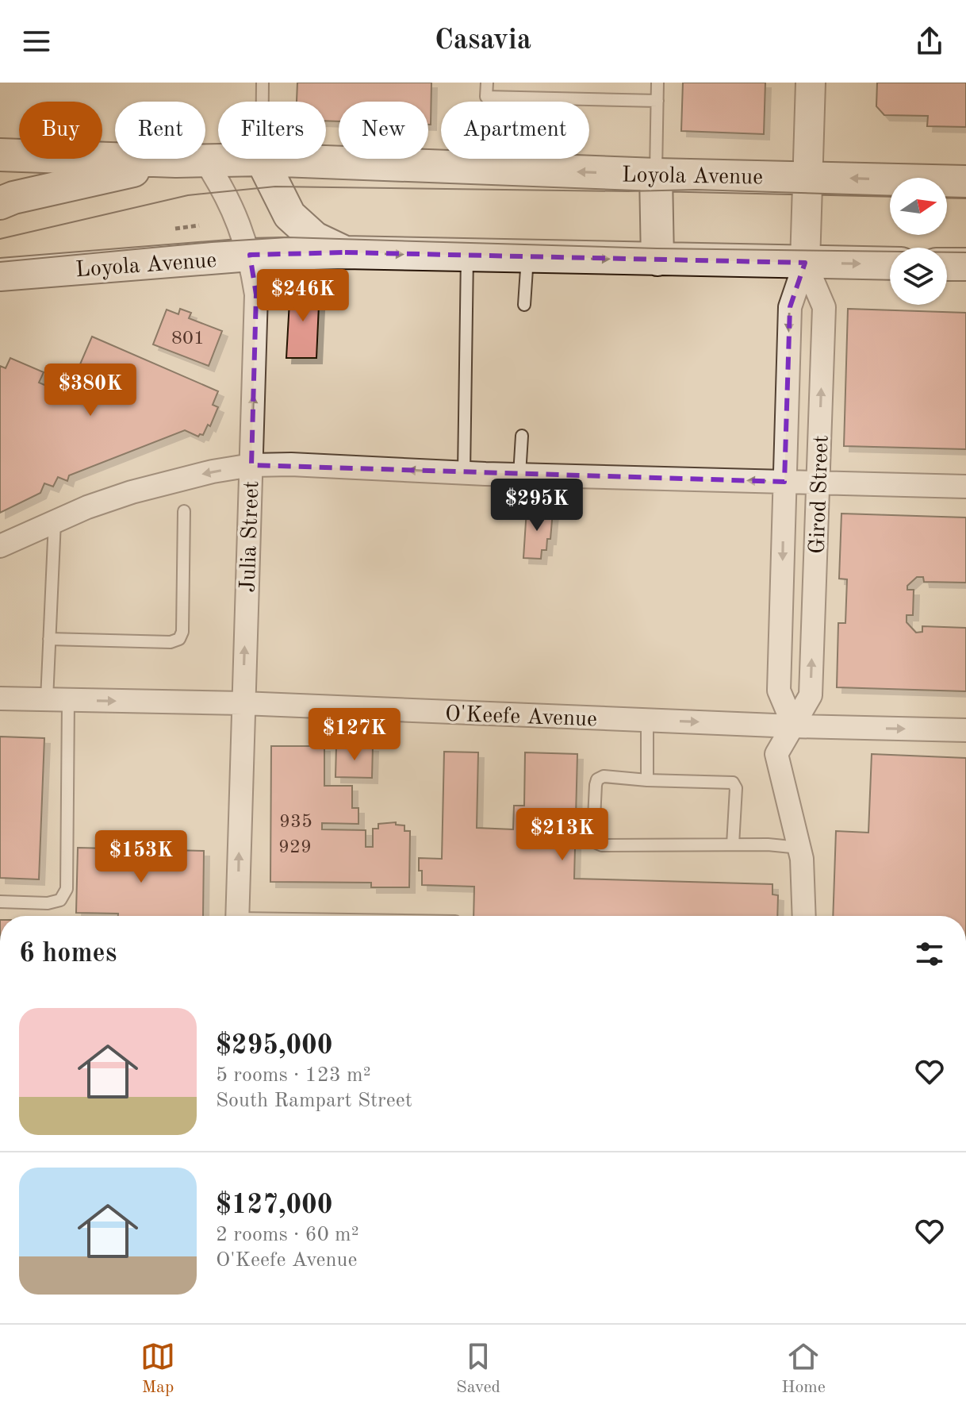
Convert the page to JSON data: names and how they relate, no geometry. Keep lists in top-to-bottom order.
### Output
{
  "streets": {
    "main road": ["Loyola Avenue"],
    "street": ["Girod Street", "Julia Street", "O'Keefe Avenue"]
  },
  "crossings": [
    ["Loyola Avenue", "Girod Street"],
    ["Loyola Avenue", "Julia Street"],
    ["Girod Street", "O'Keefe Avenue"],
    ["Julia Street", "O'Keefe Avenue"]
  ],
  "one_way": ["Julia Street", "O'Keefe Avenue"],
  "house_numbers": ["801", "935", "929"],
  "north": "right",
  "page": {
    "header": "Casavia",
    "chip": [
      "Buy",
      "Rent",
      "Filters",
      "New",
      "Apartment"
    ],
    "price": [
      "$246K",
      "$380K",
      "$295K",
      "$127K",
      "$213K",
      "$153K"
    ],
    "heading": "6 homes",
    "list": [
      {
        "name": "$295,000",
        "note": "5 rooms · 123 m² · South Rampart Street"
      },
      {
        "name": "$127,000",
        "note": "2 rooms · 60 m² · O'Keefe Avenue"
      }
    ],
    "tabs": ["Map", "Saved", "Home"]
  }
}
